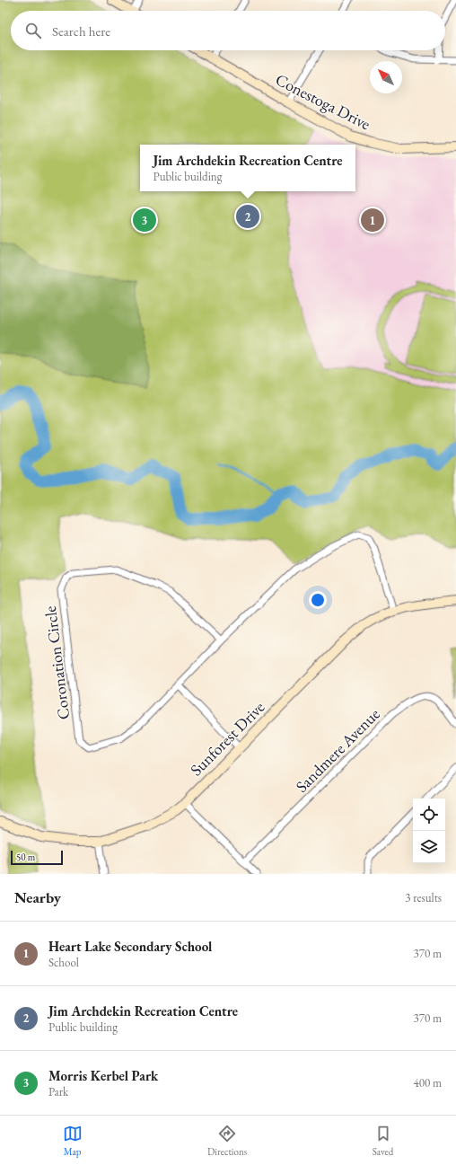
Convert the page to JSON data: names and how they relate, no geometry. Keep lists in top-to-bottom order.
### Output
{
  "streets": {
    "street": [
      "Conestoga Drive",
      "Coronation Circle",
      "Sunforest Drive",
      "Sandmere Avenue"
    ]
  },
  "crossings": [
    ["Coronation Circle", "Sunforest Drive"]
  ],
  "scale_bar": "50 m",
  "north": "top left",
  "page": {
    "search": "Search here",
    "popup": ["Jim Archdekin Recreation Centre", "Public building"],
    "pins": ["2", "1", "3"],
    "scale": "50 m",
    "heading": ["Nearby", "3 results"],
    "list": [
      {
        "mark": "1",
        "name": "Heart Lake Secondary School",
        "note": "School",
        "value": "370 m"
      },
      {
        "mark": "2",
        "name": "Jim Archdekin Recreation Centre",
        "note": "Public building",
        "value": "370 m"
      },
      {
        "mark": "3",
        "name": "Morris Kerbel Park",
        "note": "Park",
        "value": "400 m"
      }
    ],
    "nav": ["Map", "Directions", "Saved"]
  }
}
